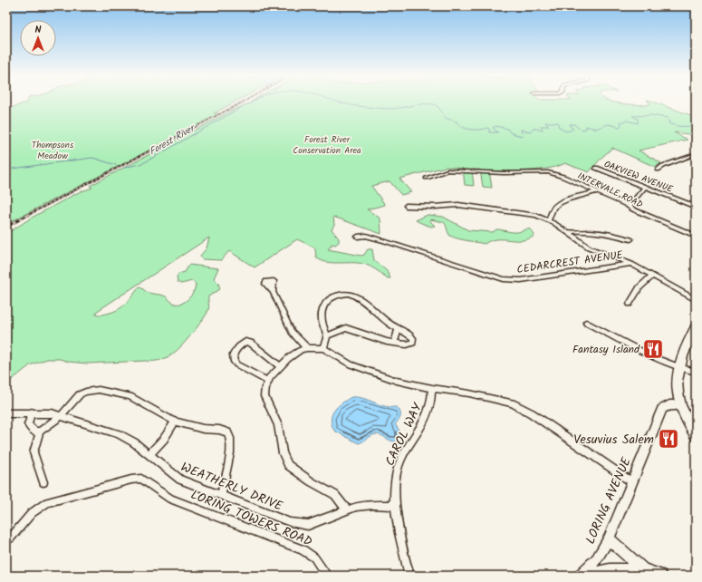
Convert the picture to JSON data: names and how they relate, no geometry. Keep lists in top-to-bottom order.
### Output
{
  "streets": {
    "main road": ["LORING AVENUE"],
    "street": [
      "OAKVIEW AVENUE",
      "INTERVALE ROAD",
      "CEDARCREST AVENUE",
      "CAROL WAY",
      "WEATHERLY DRIVE",
      "LORING TOWERS ROAD"
    ]
  },
  "crossings": [
    ["CAROL WAY", "WEATHERLY DRIVE"]
  ],
  "water": ["Forest River"],
  "parks": ["Forest River Conservation Area", "Thompsons Meadow"],
  "places": {
    "restaurant": ["Fantasy Island", "Vesuvius Salem"]
  },
  "north": "top"
}
